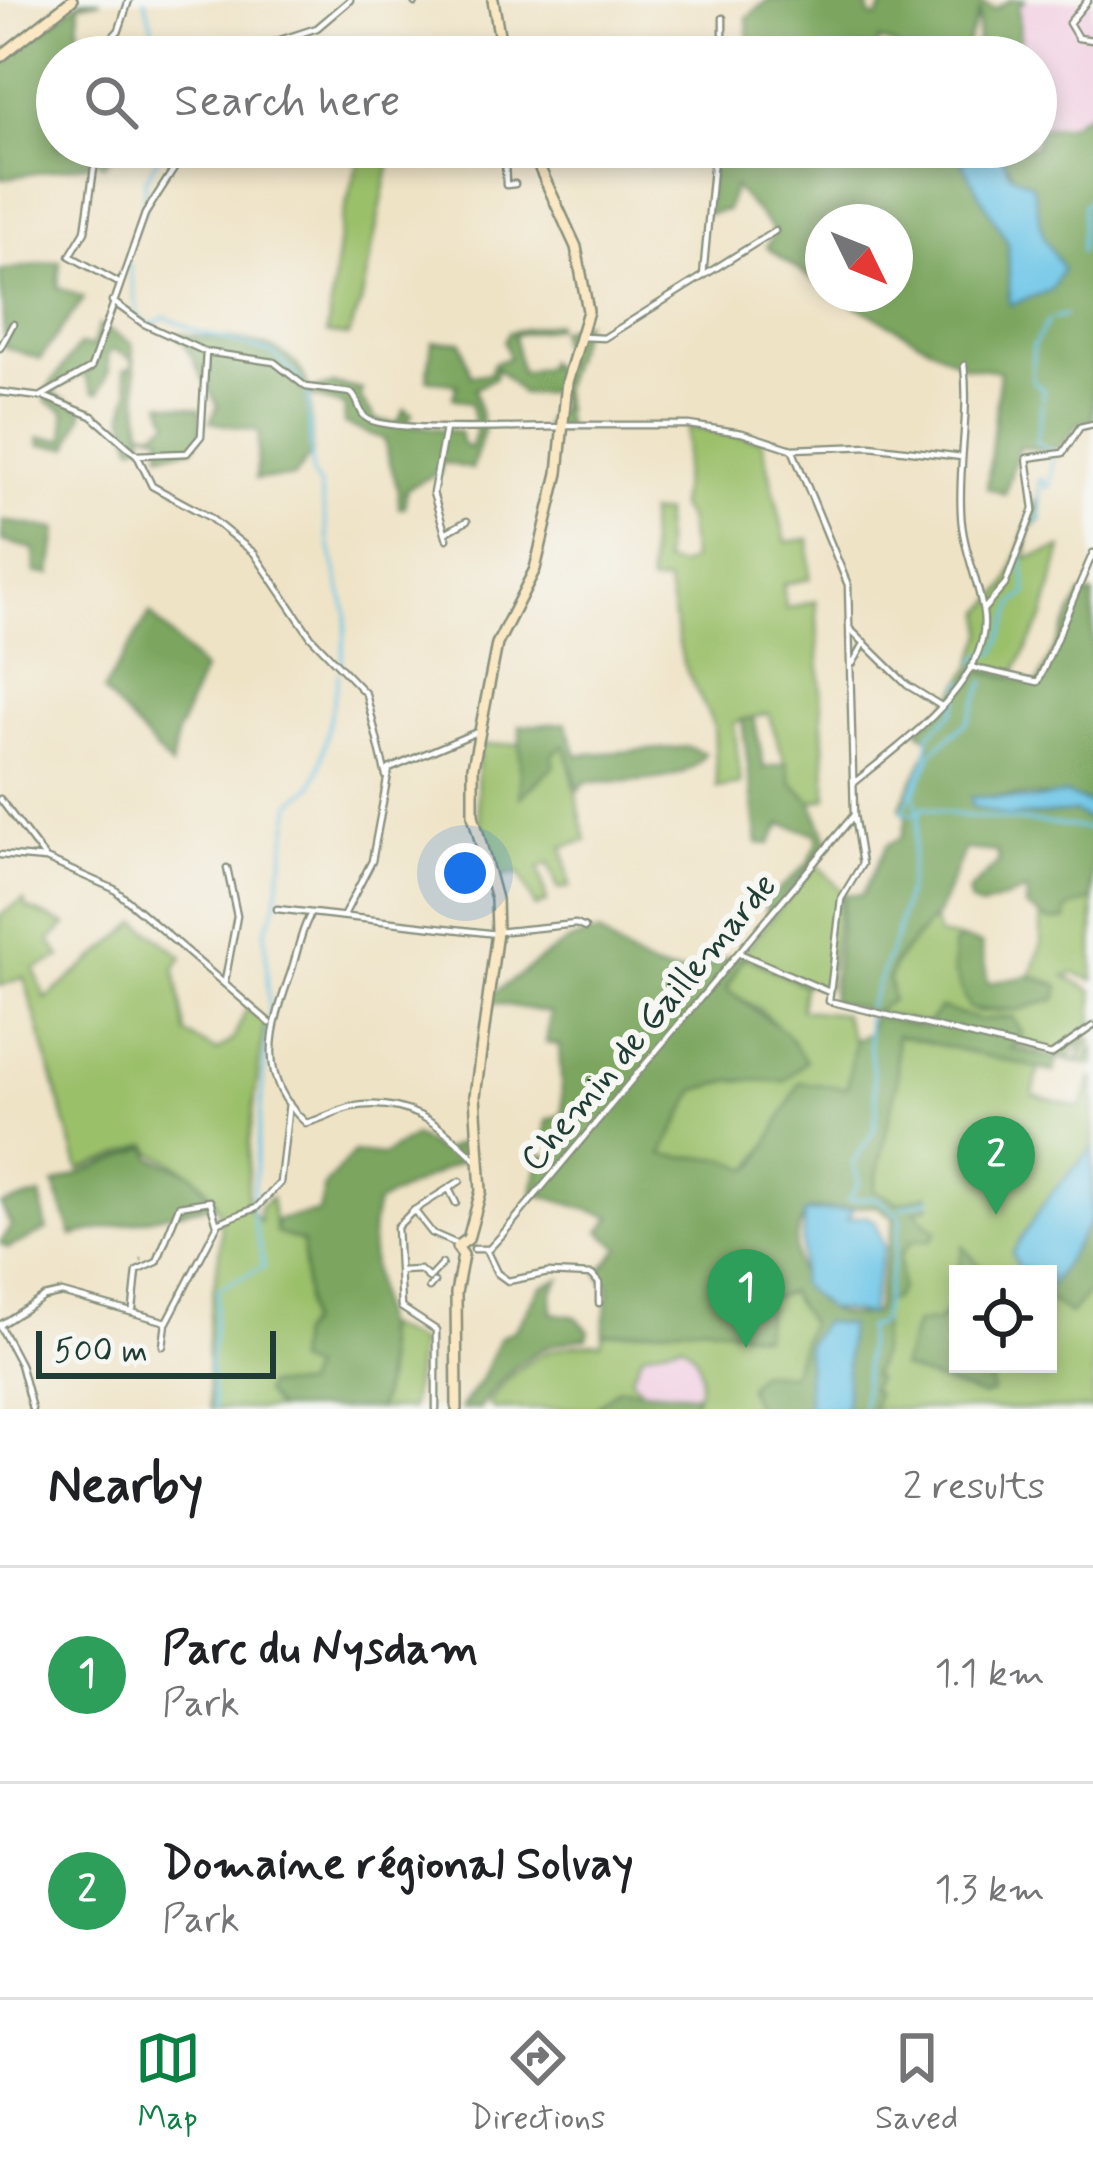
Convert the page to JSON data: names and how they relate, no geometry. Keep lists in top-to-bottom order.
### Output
{
  "streets": {
    "street": ["Chemin de Gaillemarde"]
  },
  "scale_bar": "500 m",
  "north": "bottom right",
  "page": {
    "search": "Search here",
    "pins": ["2", "1"],
    "scale": "500 m",
    "heading": ["Nearby", "2 results"],
    "list": [
      {
        "mark": "1",
        "name": "Parc du Nysdam",
        "note": "Park",
        "value": "1.1 km"
      },
      {
        "mark": "2",
        "name": "Domaine régional Solvay",
        "note": "Park",
        "value": "1.3 km"
      }
    ],
    "nav": ["Map", "Directions", "Saved"]
  }
}
